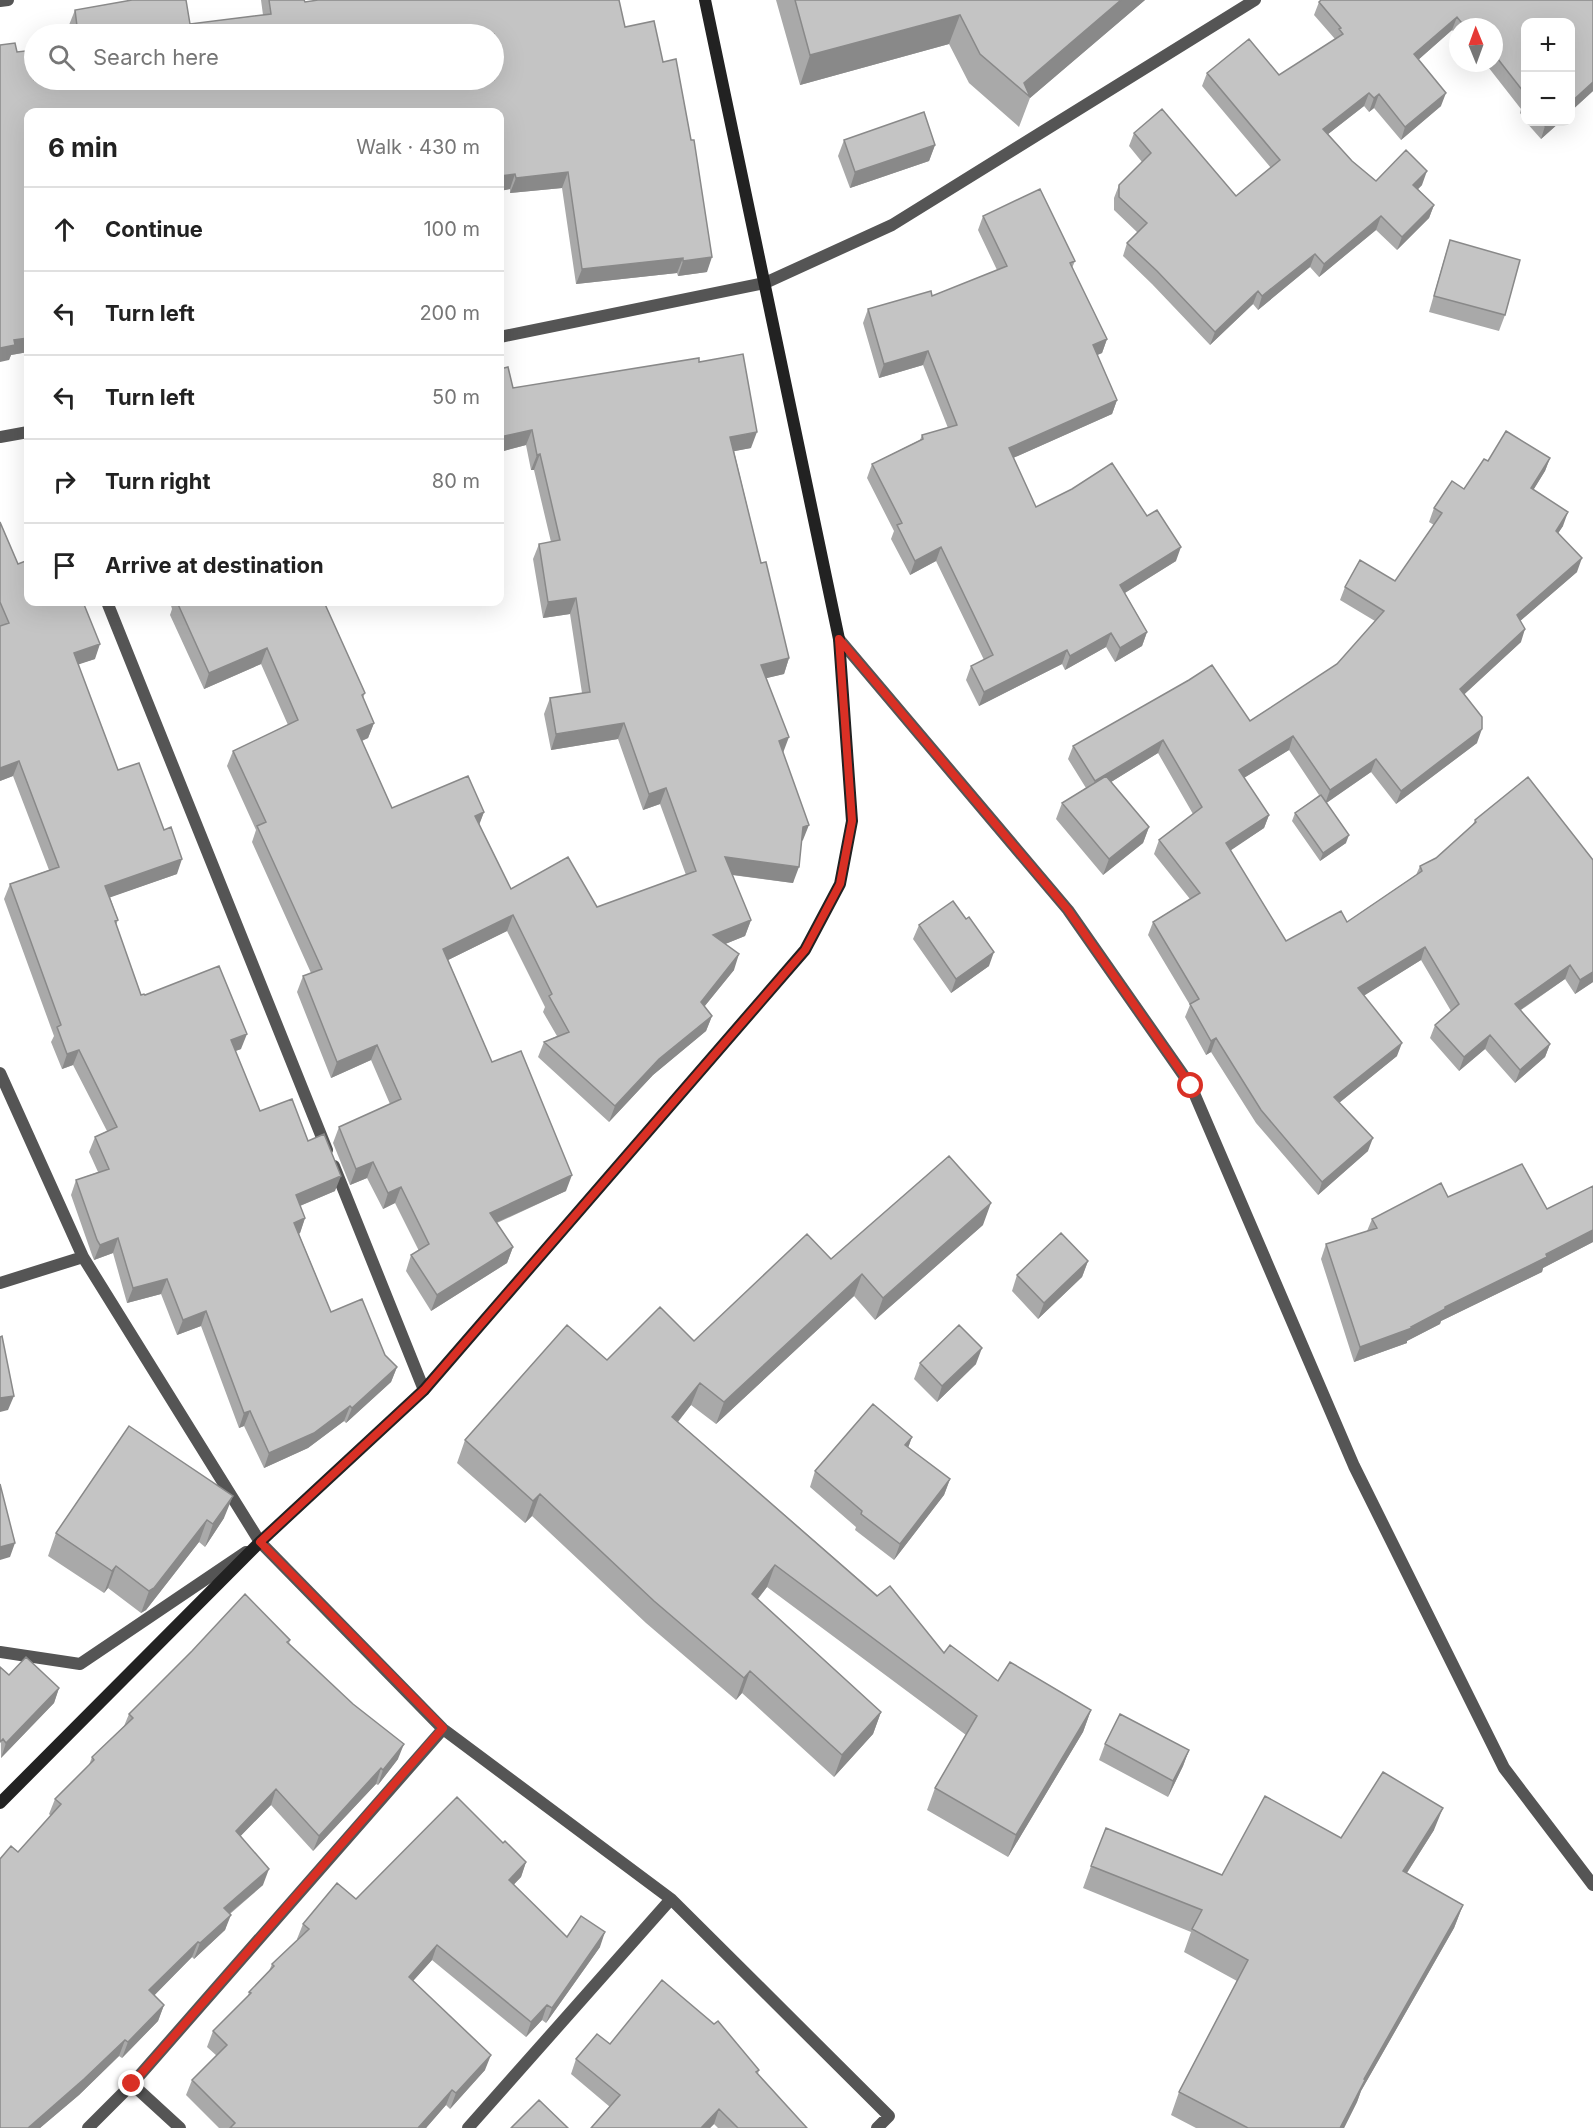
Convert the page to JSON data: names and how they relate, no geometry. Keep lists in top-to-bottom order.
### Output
{
  "north": "top",
  "page": {
    "map_buttons": ["+", "−"],
    "search": "Search here",
    "heading": ["6 min", "Walk · 430 m"],
    "list": [
      ["Continue", "100 m"],
      ["Turn left", "200 m"],
      ["Turn left", "50 m"],
      ["Turn right", "80 m"],
      "Arrive at destination"
    ]
  }
}
